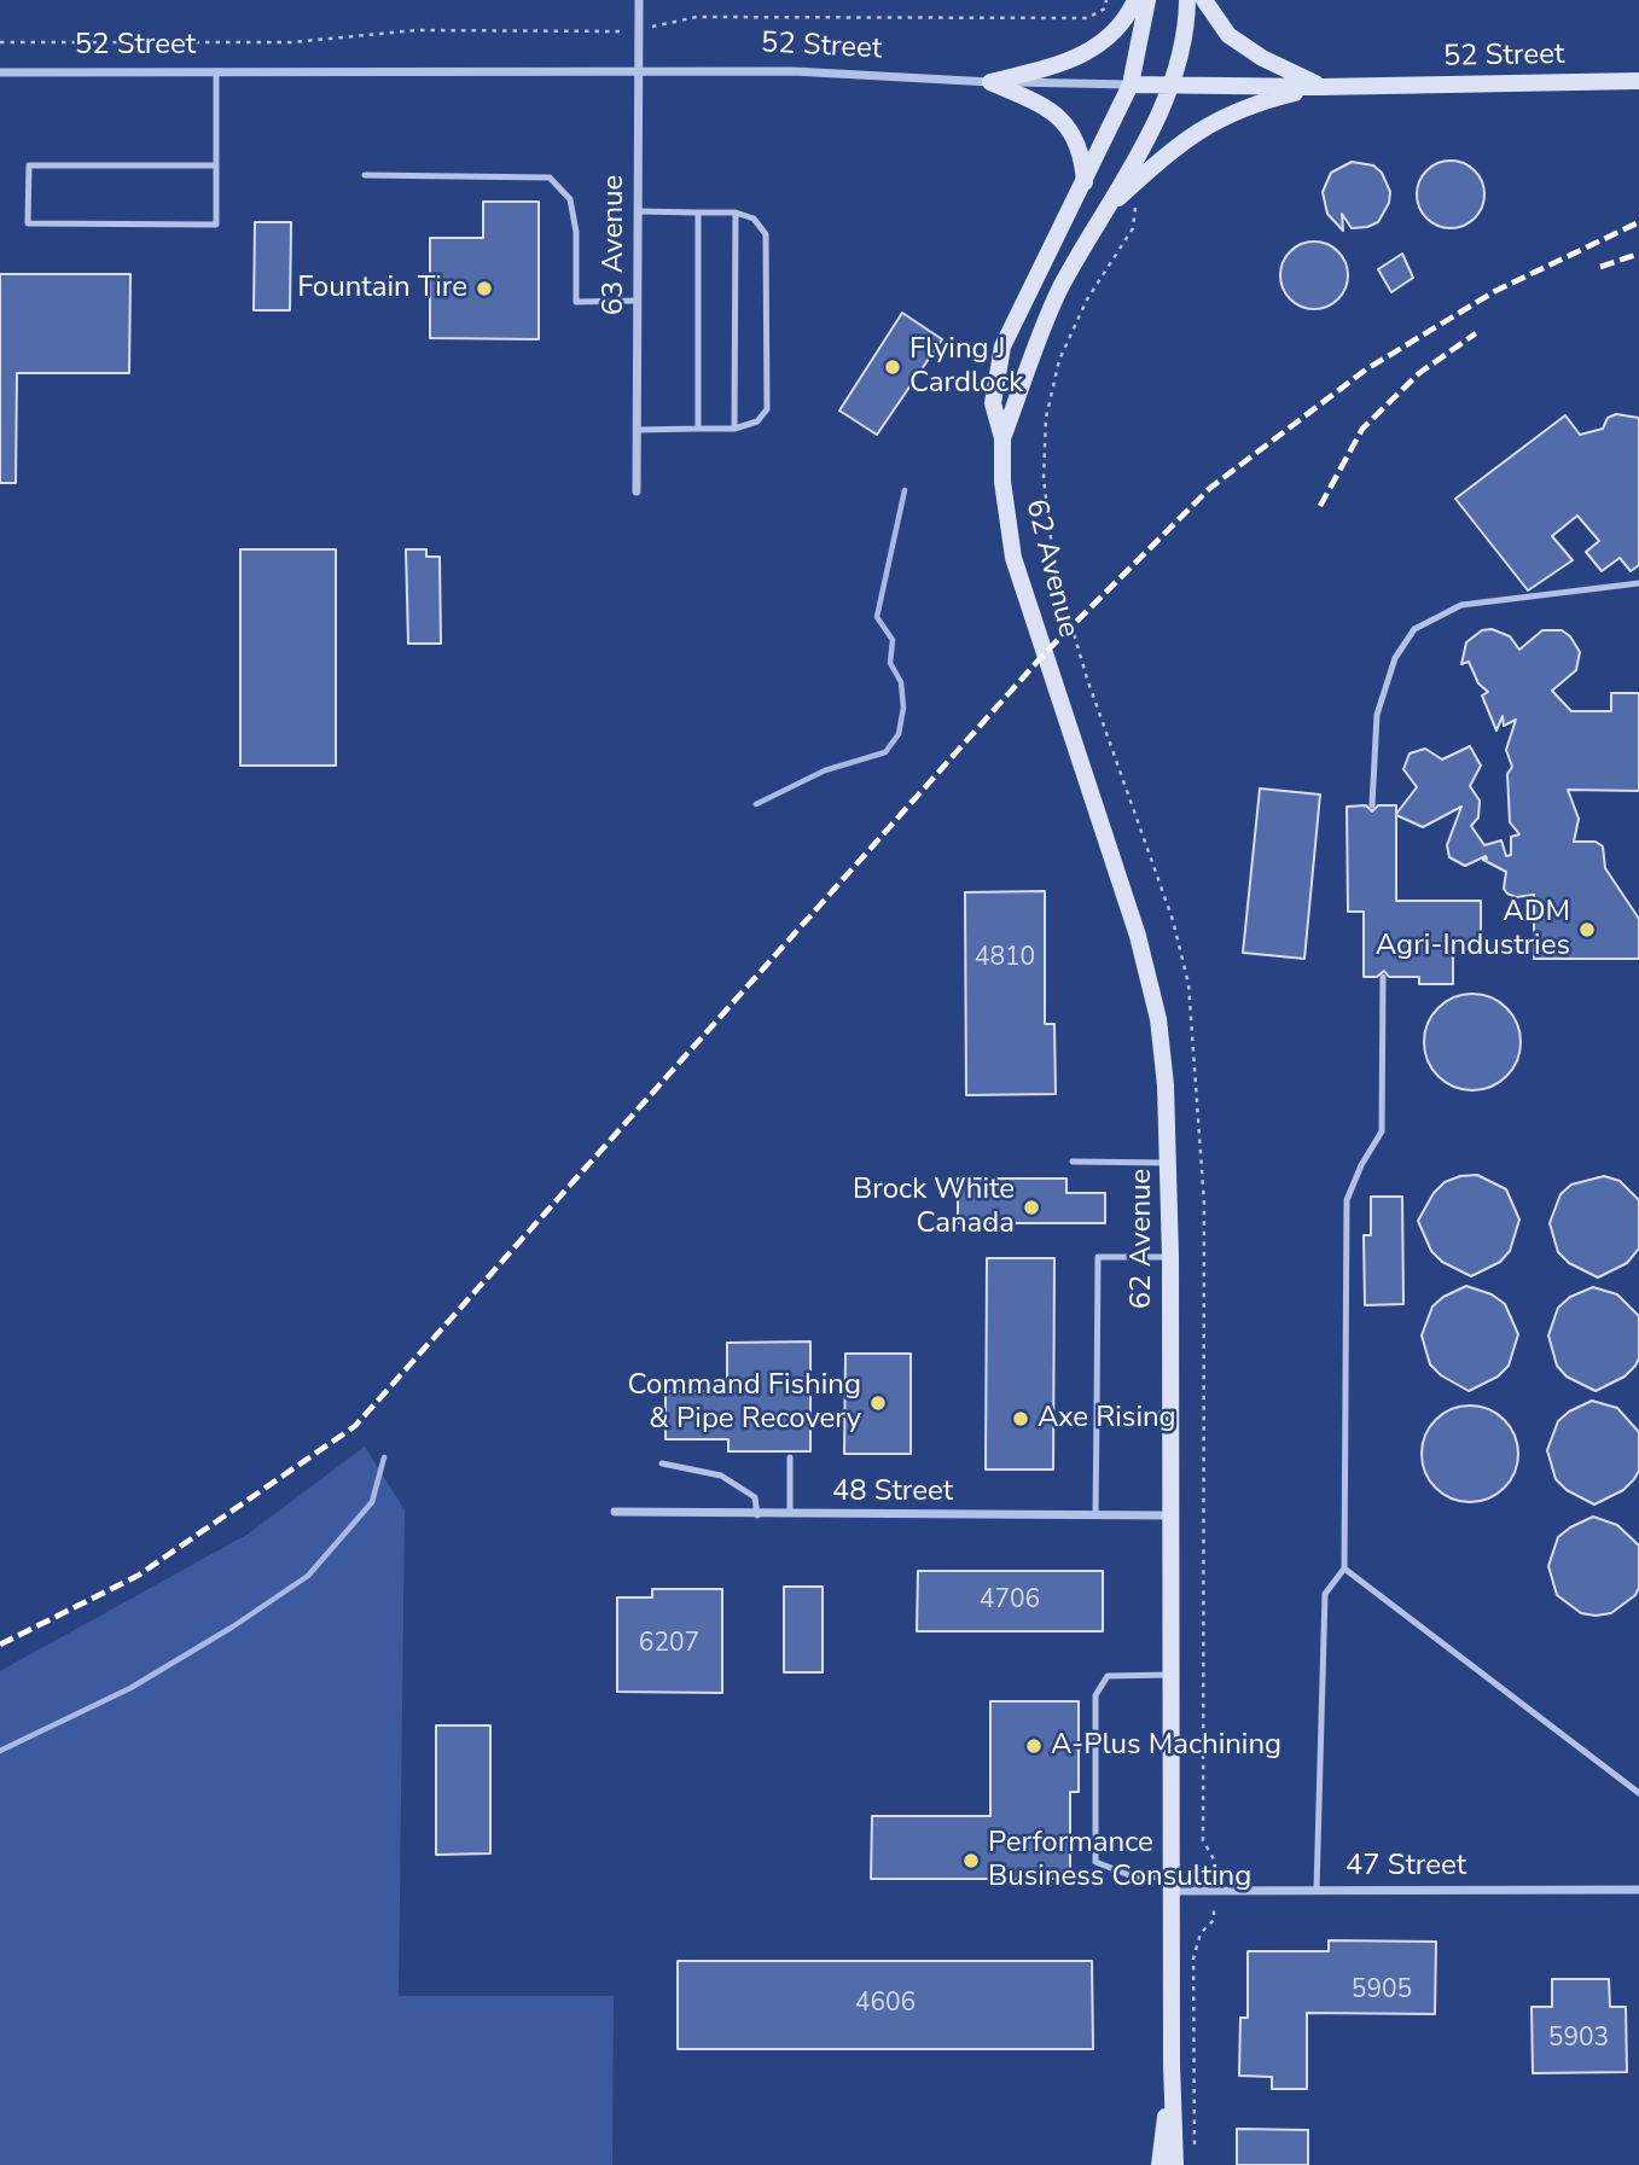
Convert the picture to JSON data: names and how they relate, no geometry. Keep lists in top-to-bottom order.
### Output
{
  "streets": {
    "main road": ["52 Street", "62 Avenue"],
    "street": ["63 Avenue", "48 Street", "47 Street"]
  },
  "crossings": [
    ["52 Street", "63 Avenue"],
    ["52 Street", "62 Avenue"],
    ["62 Avenue", "48 Street"],
    ["62 Avenue", "47 Street"]
  ],
  "places": [
    "Fountain Tire",
    "Flying J Cardlock",
    "ADM Agri-Industries",
    "Brock White Canada",
    "Command Fishing & Pipe Recovery",
    "Axe Rising",
    "A-Plus Machining",
    "Performance Business Consulting"
  ],
  "house_numbers": [
    "4810",
    "4706",
    "6207",
    "5905",
    "4606",
    "5903"
  ]
}
